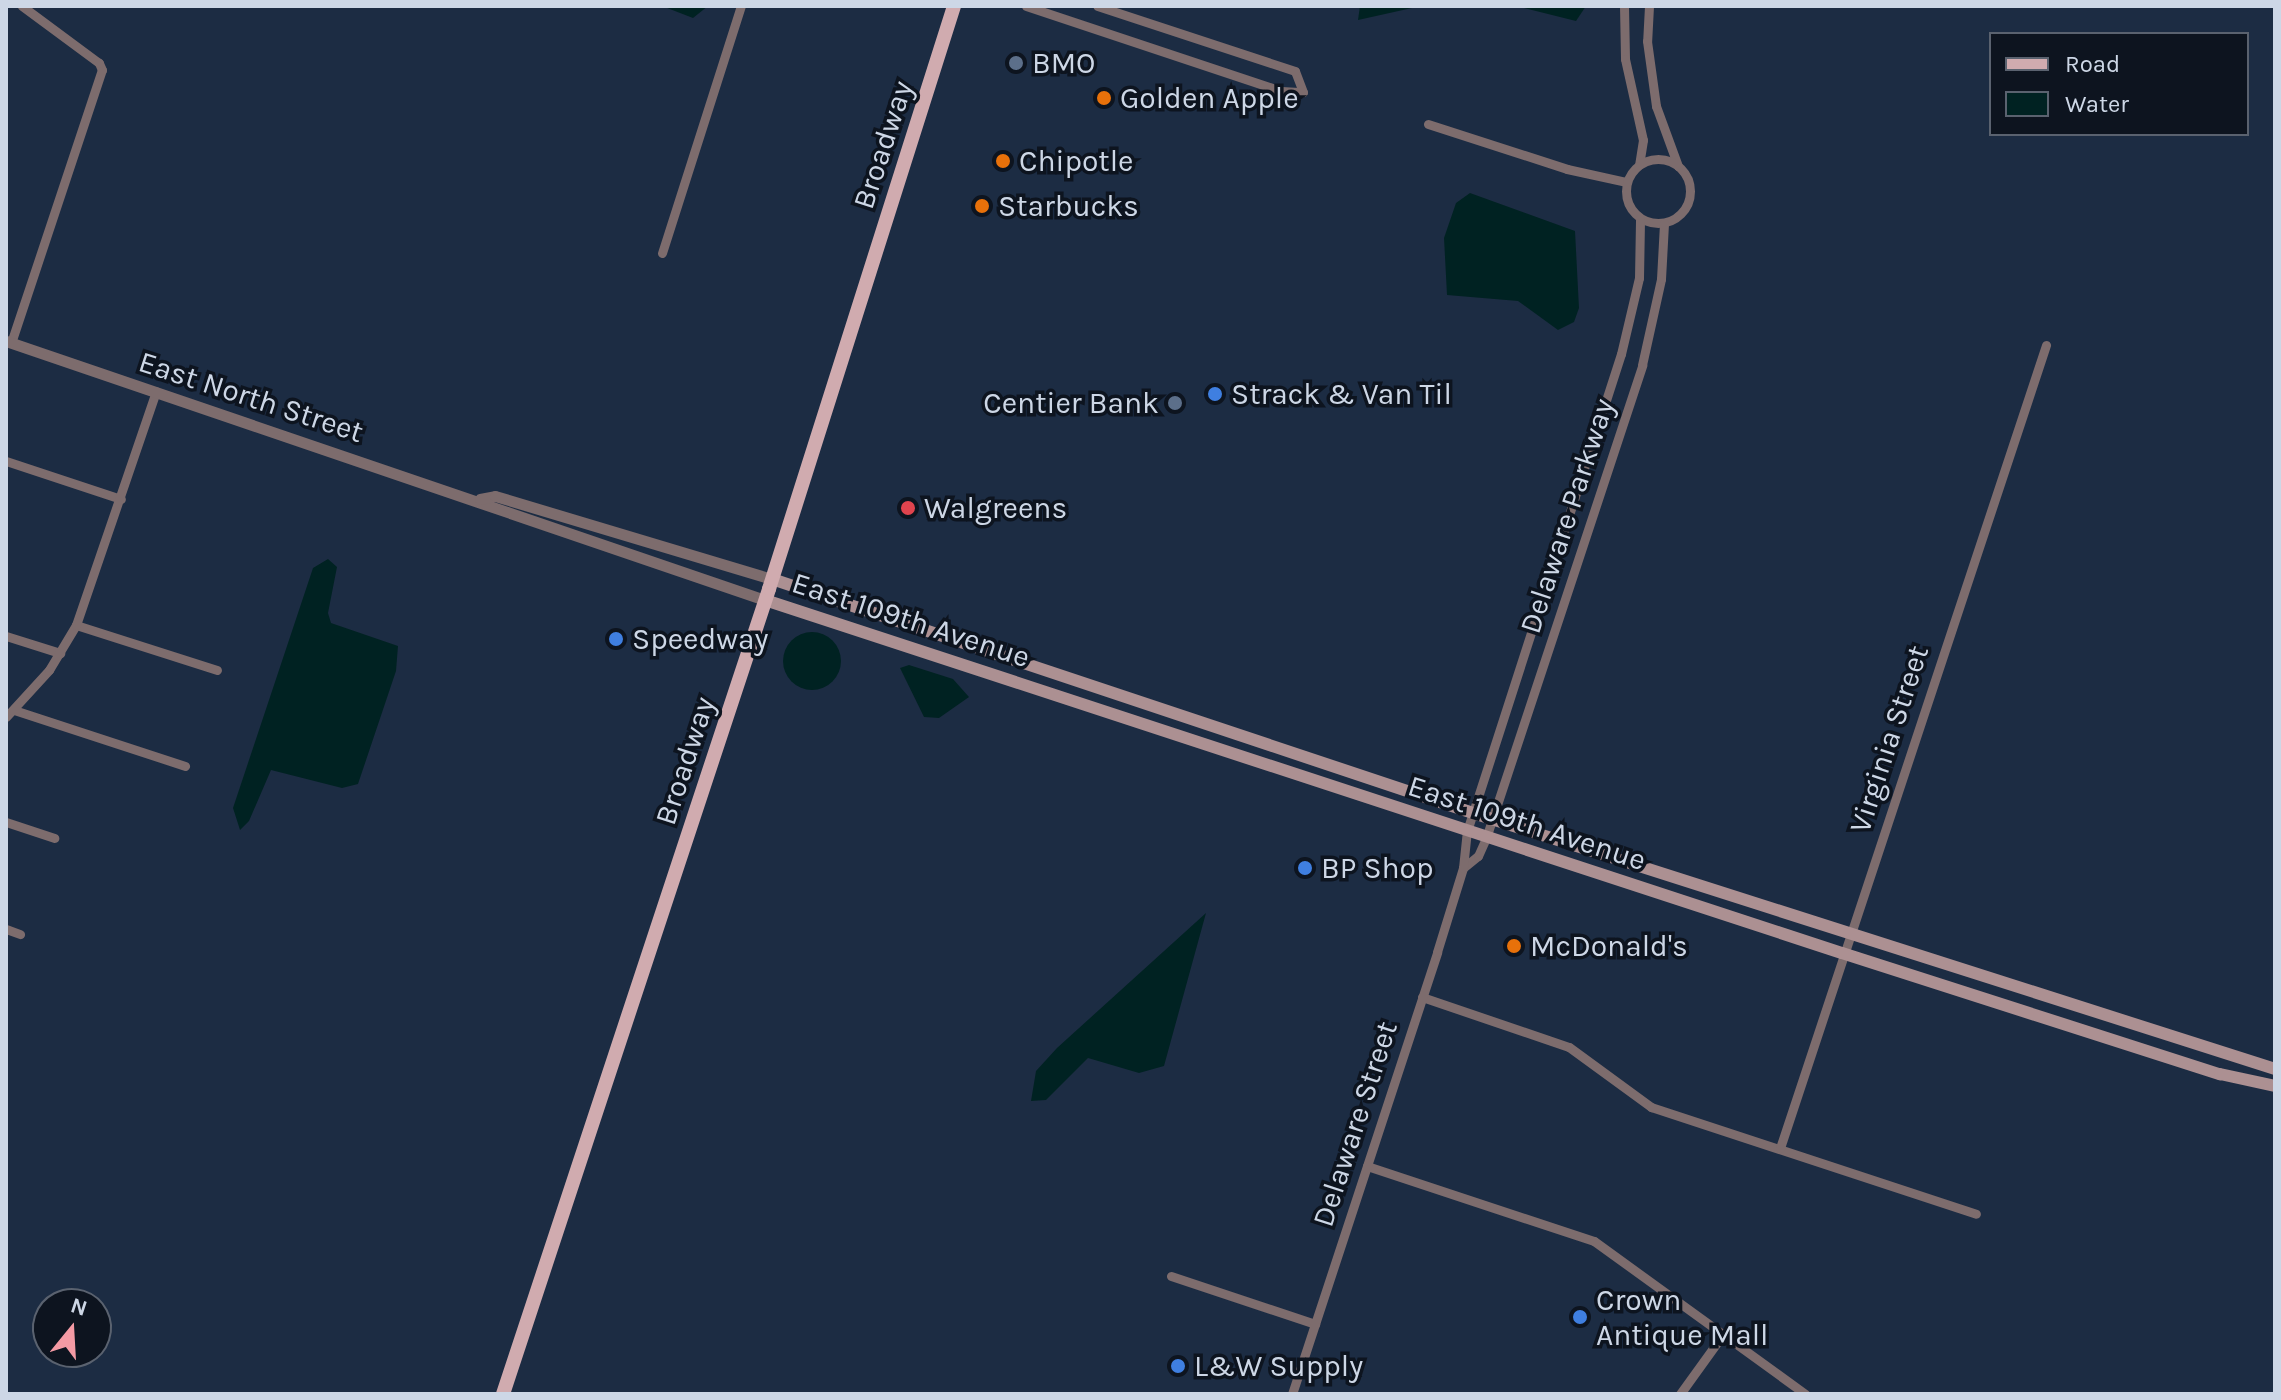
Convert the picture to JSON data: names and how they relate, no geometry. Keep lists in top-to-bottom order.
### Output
{
  "streets": {
    "main road": ["Broadway", "East 109th Avenue"],
    "street": [
      "East North Street",
      "Delaware Parkway",
      "Virginia Street",
      "Delaware Street"
    ]
  },
  "crossings": [
    ["Broadway", "East North Street"],
    ["Broadway", "East 109th Avenue"],
    ["East North Street", "East 109th Avenue"],
    ["Delaware Parkway", "East 109th Avenue"],
    ["Delaware Parkway", "Delaware Street"],
    ["East 109th Avenue", "Virginia Street"],
    ["East 109th Avenue", "Delaware Street"]
  ],
  "places": [
    "BMO",
    "Golden Apple",
    "Chipotle",
    "Starbucks",
    "Strack & Van Til",
    "Centier Bank",
    "Walgreens",
    "Speedway",
    "BP Shop",
    "McDonald's",
    "Crown Antique Mall",
    "L&W Supply"
  ],
  "legend": ["Road", "Water"],
  "north": "top"
}
